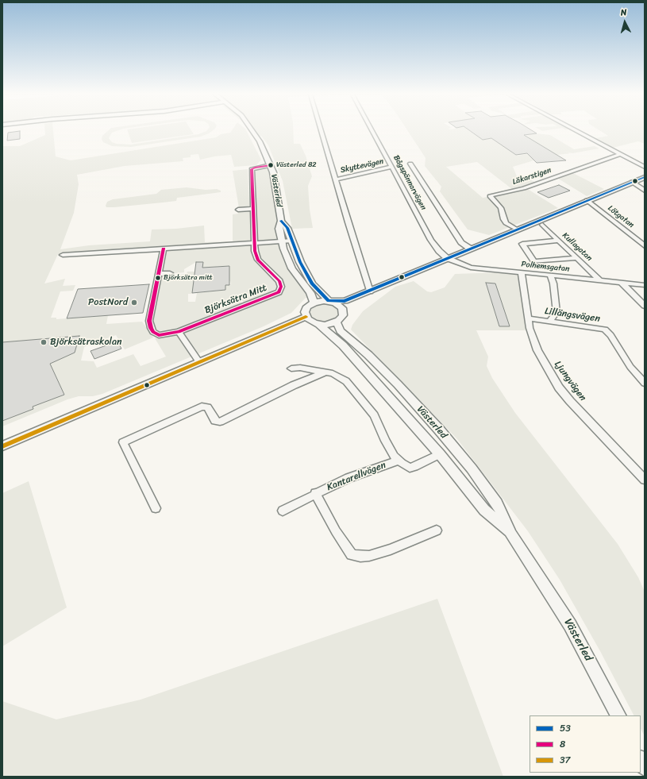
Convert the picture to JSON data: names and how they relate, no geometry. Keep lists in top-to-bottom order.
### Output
{
  "streets": {
    "street": [
      "Skyttevägen",
      "Läkarstigen",
      "Bågspännarvägen",
      "Västerled",
      "Lötgatan",
      "Kullagatan",
      "Polhemsgatan",
      "Björksätra Mitt",
      "Lillängsvägen",
      "Ljungvägen",
      "Kantarellvägen"
    ]
  },
  "crossings": [
    ["Skyttevägen", "Bågspännarvägen"],
    ["Bågspännarvägen", "Polhemsgatan"],
    ["Västerled", "Björksätra Mitt"],
    ["Västerled", "Kantarellvägen"],
    ["Kullagatan", "Polhemsgatan"],
    ["Polhemsgatan", "Ljungvägen"],
    ["Lillängsvägen", "Ljungvägen"]
  ],
  "places": [
    "Västerled 82",
    "Björksätra mitt",
    "PostNord",
    "Björksätraskolan"
  ],
  "lines": ["transit line 8", "transit line 53", "transit line 37"],
  "legend": ["53", "8", "37"],
  "north": "top"
}
